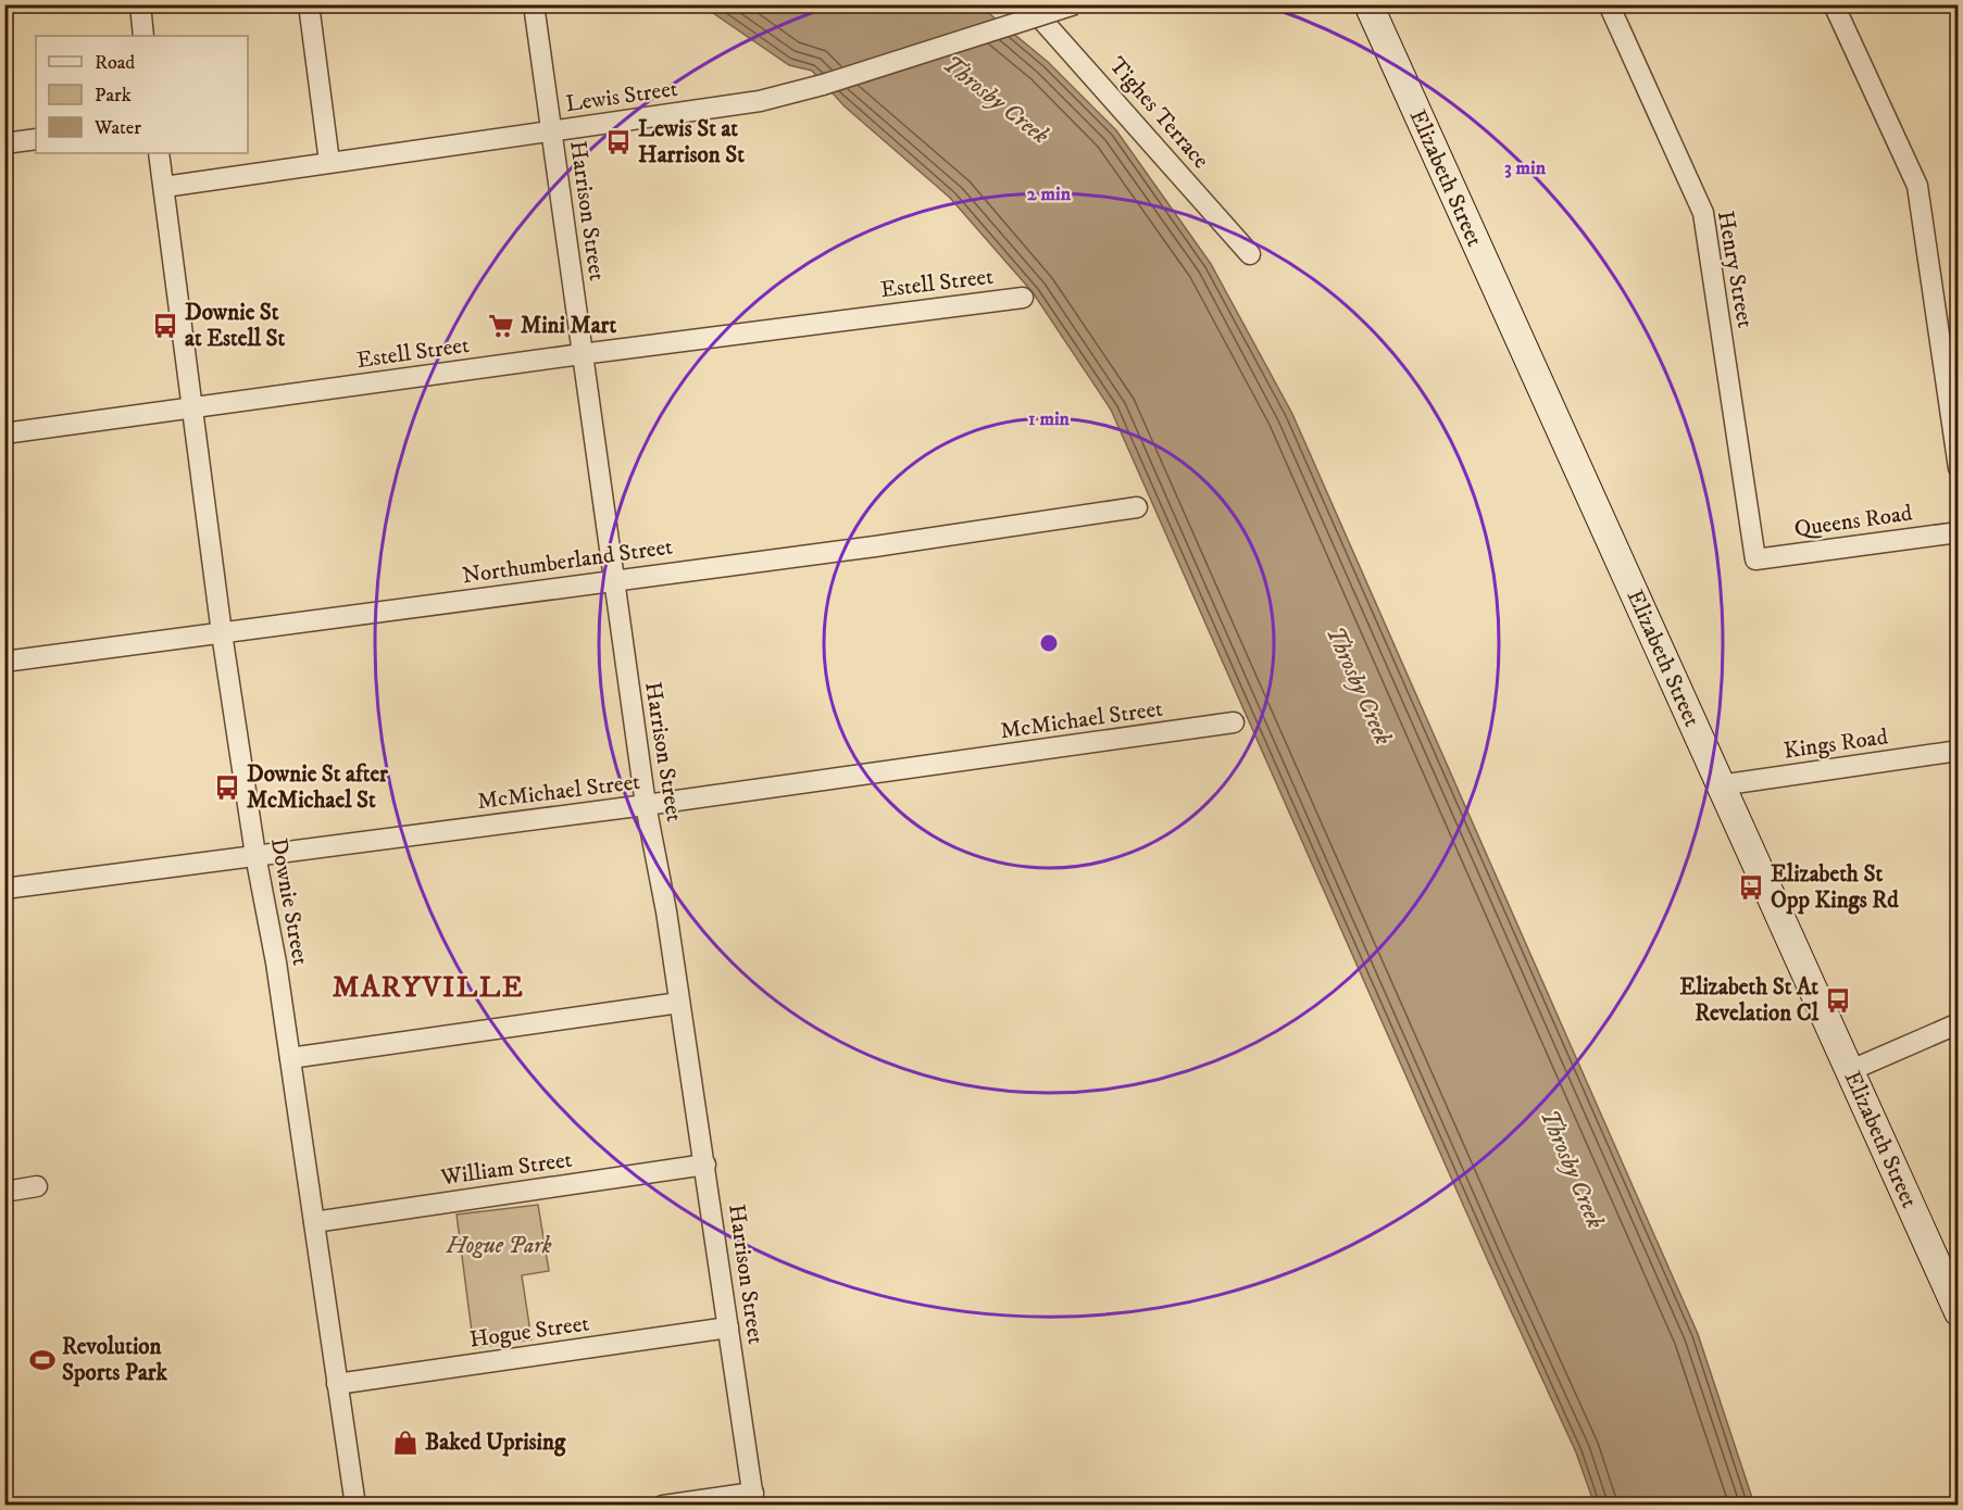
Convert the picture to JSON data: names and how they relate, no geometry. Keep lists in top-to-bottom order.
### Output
{
  "streets": {
    "main road": ["Elizabeth Street"],
    "street": [
      "Lewis Street",
      "Tighes Terrace",
      "Harrison Street",
      "Henry Street",
      "Estell Street",
      "Queens Road",
      "Northumberland Street",
      "McMichael Street",
      "Kings Road",
      "Downie Street",
      "William Street",
      "Hogue Street"
    ]
  },
  "crossings": [
    ["Lewis Street", "Harrison Street"],
    ["Lewis Street", "Downie Street"],
    ["Elizabeth Street", "Kings Road"],
    ["Harrison Street", "Estell Street"],
    ["Harrison Street", "Northumberland Street"],
    ["Harrison Street", "McMichael Street"],
    ["Harrison Street", "William Street"],
    ["Harrison Street", "Hogue Street"],
    ["Henry Street", "Queens Road"],
    ["Estell Street", "Downie Street"],
    ["Northumberland Street", "Downie Street"],
    ["McMichael Street", "Downie Street"],
    ["Downie Street", "William Street"],
    ["Downie Street", "Hogue Street"]
  ],
  "districts": ["MARYVILLE"],
  "water": ["Throsby Creek"],
  "parks": ["Hogue Park"],
  "places": {
    "bus stop": [
      "Lewis St at Harrison St",
      "Downie St at Estell St",
      "Downie St after McMichael St",
      "Elizabeth St Opp Kings Rd",
      "Elizabeth St At Revelation Cl"
    ],
    "supermarket": ["Mini Mart"],
    "sports": ["Revolution Sports Park"],
    "shop": ["Baked Uprising"]
  },
  "legend": ["Road", "Park", "Water"],
  "rings": ["3 min", "2 min", "1 min"]
}
